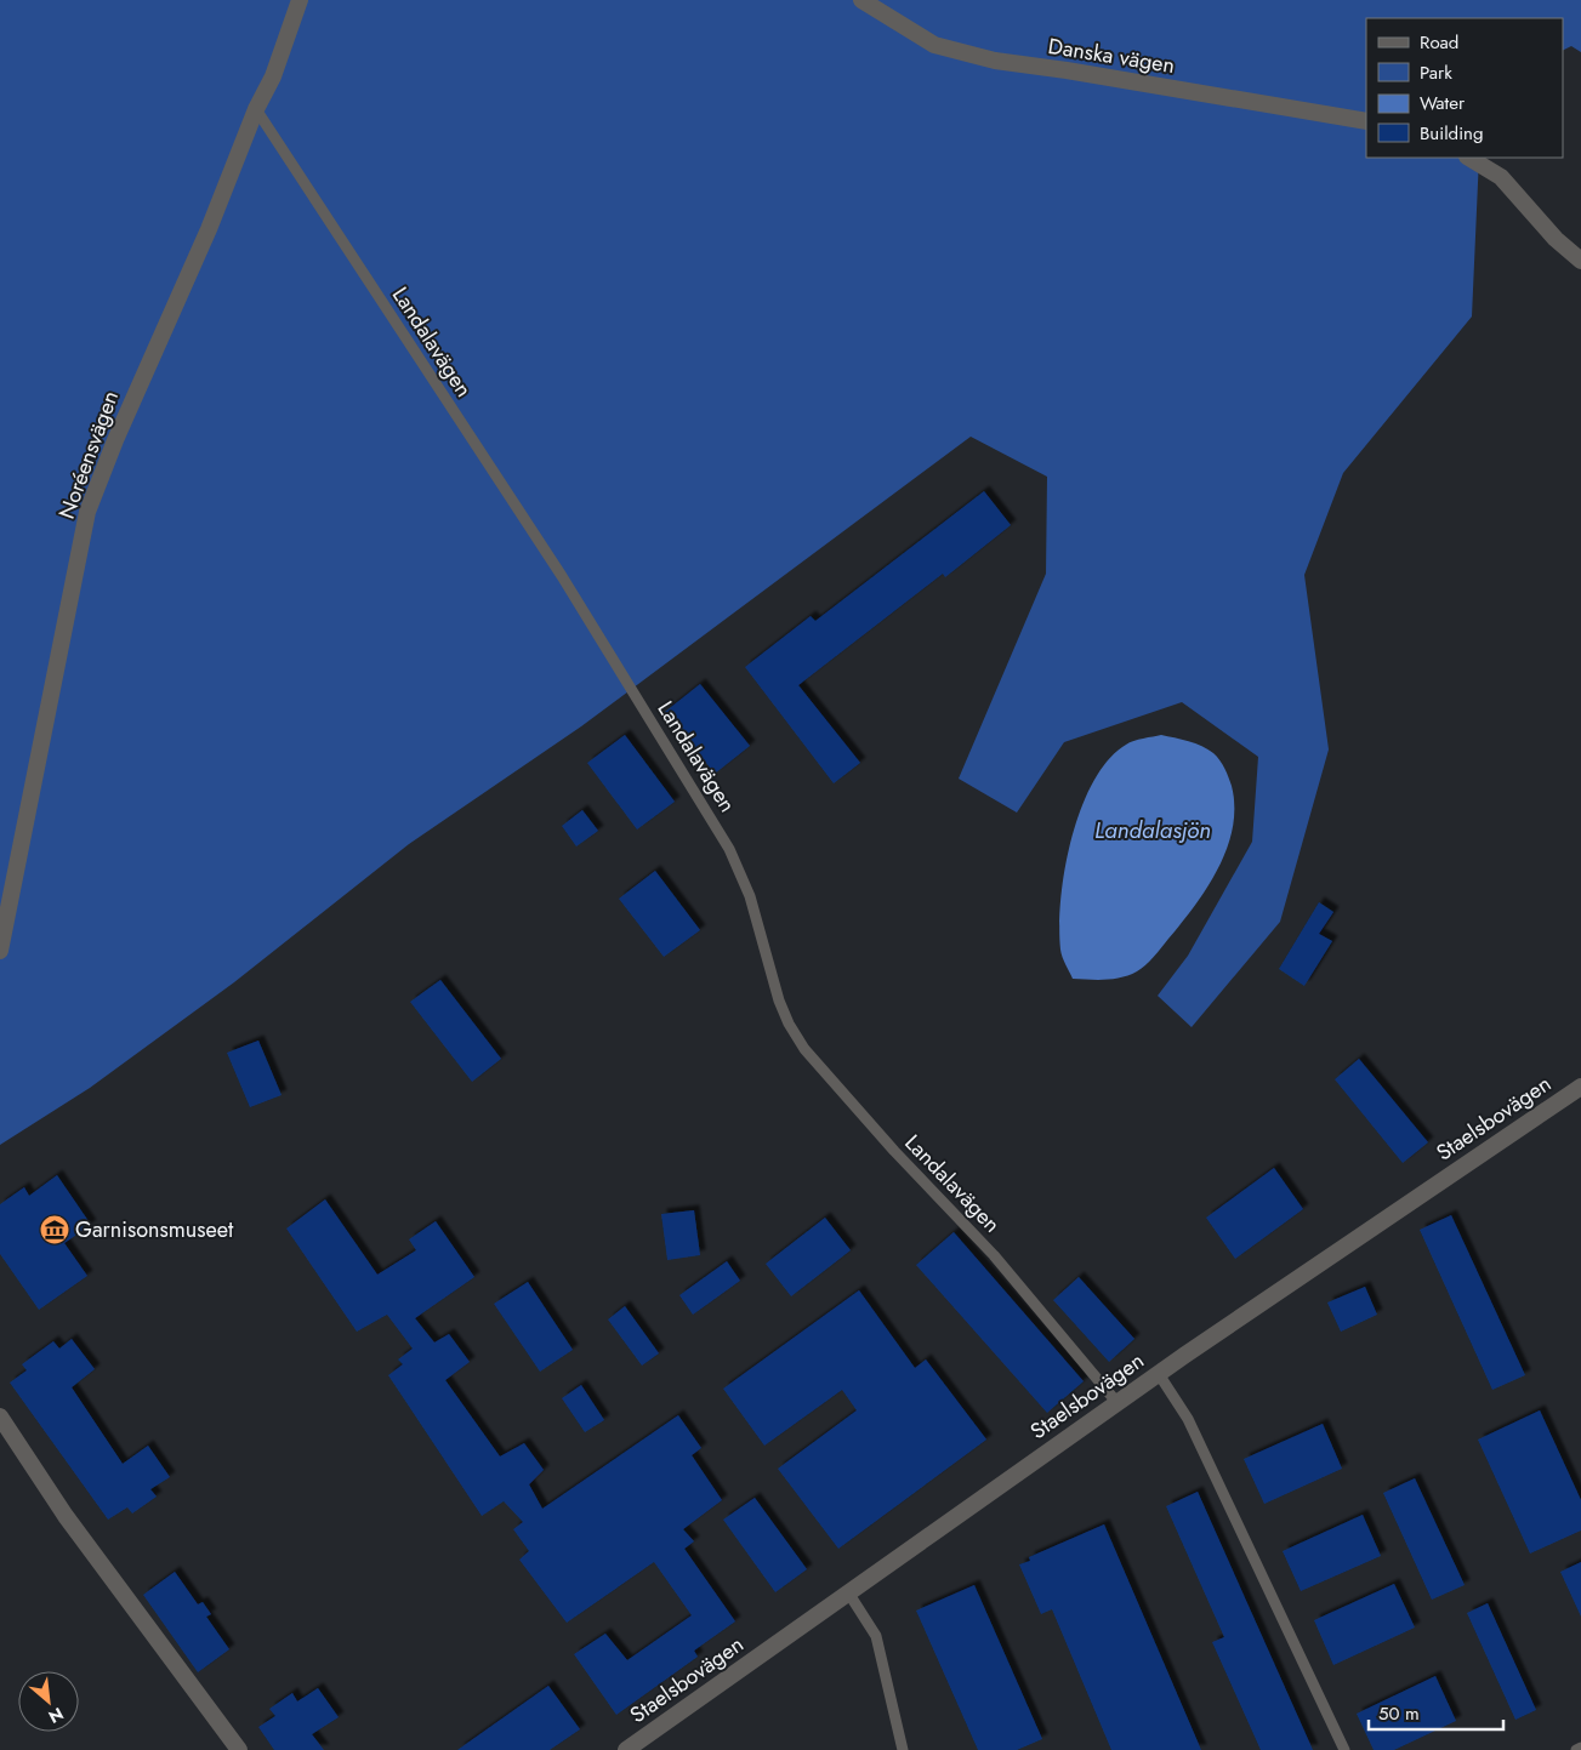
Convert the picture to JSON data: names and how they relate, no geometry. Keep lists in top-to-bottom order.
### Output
{
  "streets": {
    "street": ["Danska vägen", "Noréensvägen", "Staelsbovägen"],
    "lane": ["Landalavägen"]
  },
  "crossings": [
    ["Landalavägen", "Noréensvägen"],
    ["Landalavägen", "Staelsbovägen"]
  ],
  "water": ["Landalasjön"],
  "places": {
    "museum": ["Garnisonsmuseet"]
  },
  "legend": [
    "Road",
    "Park",
    "Water",
    "Building"
  ],
  "scale_bar": "50 m",
  "north": "bottom right"
}
